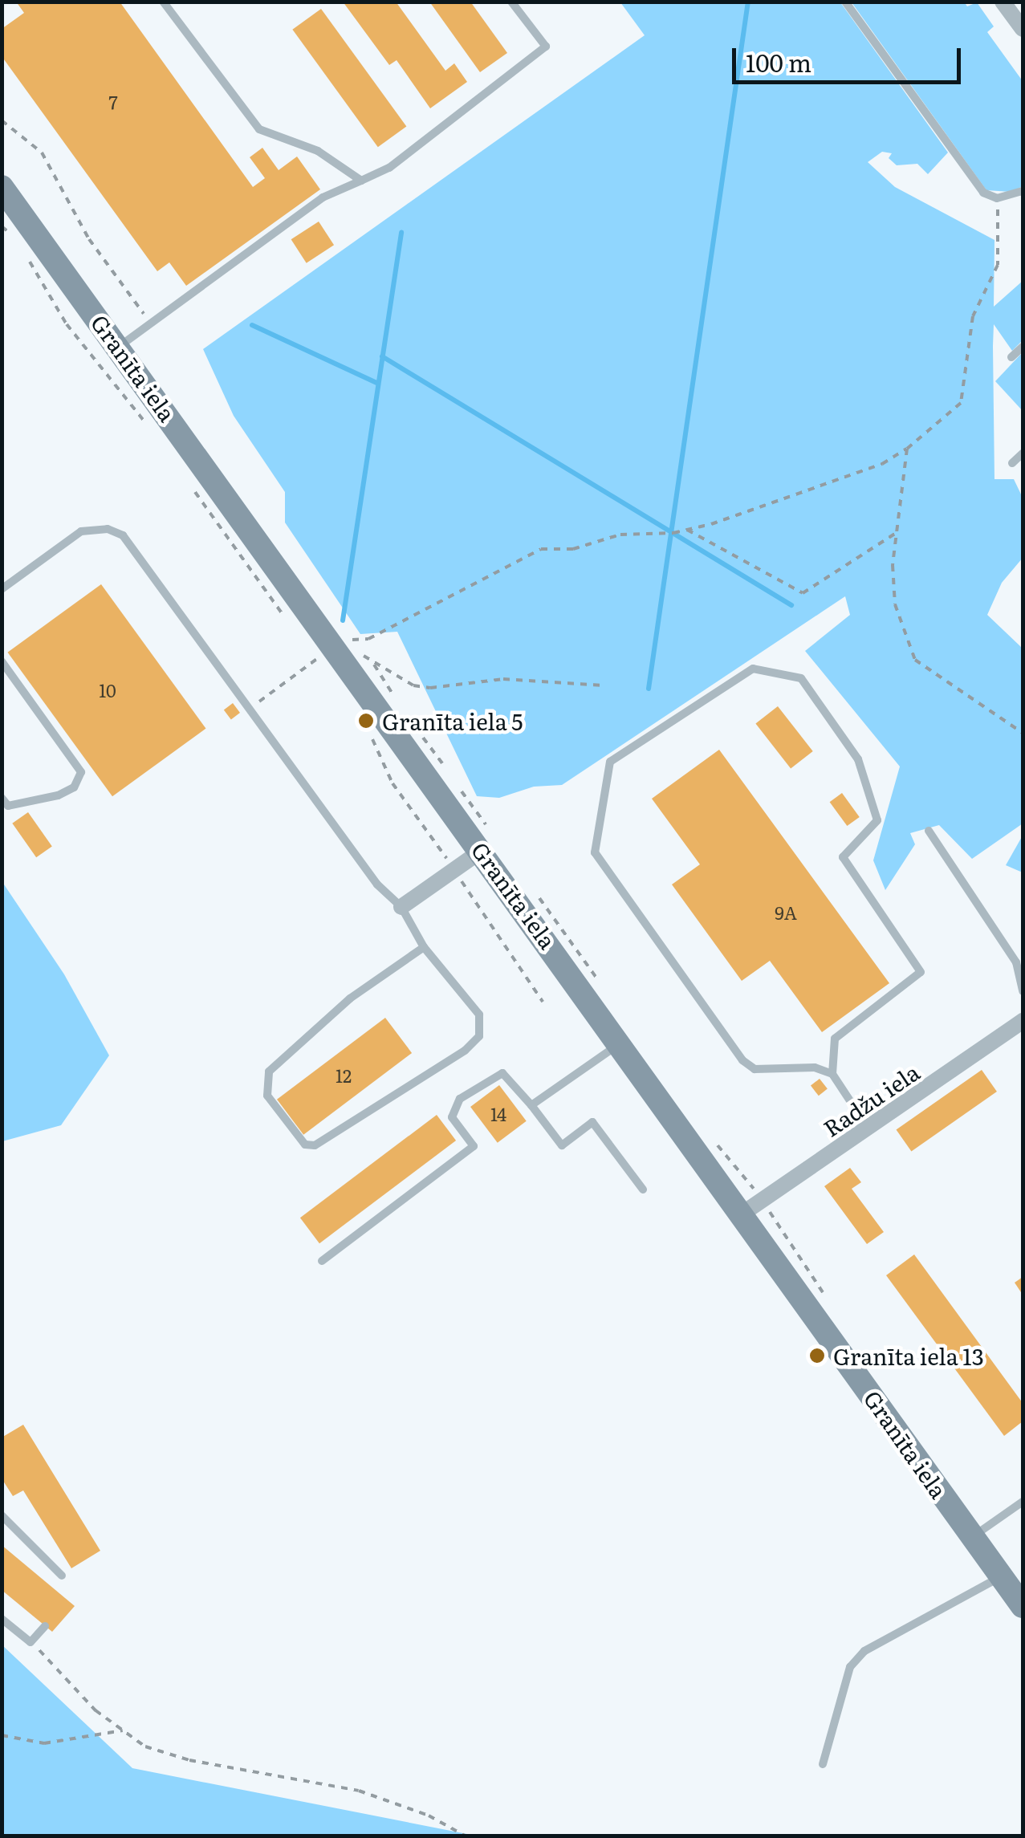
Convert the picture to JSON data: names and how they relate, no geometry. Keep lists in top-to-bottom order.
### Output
{
  "streets": {
    "main road": ["Granīta iela"],
    "street": ["Radžu iela"]
  },
  "crossings": [
    ["Granīta iela", "Radžu iela"]
  ],
  "places": ["Granīta iela 5", "Granīta iela 13"],
  "house_numbers": [
    "7",
    "10",
    "9A",
    "12",
    "14"
  ],
  "scale_bar": "100 m"
}
